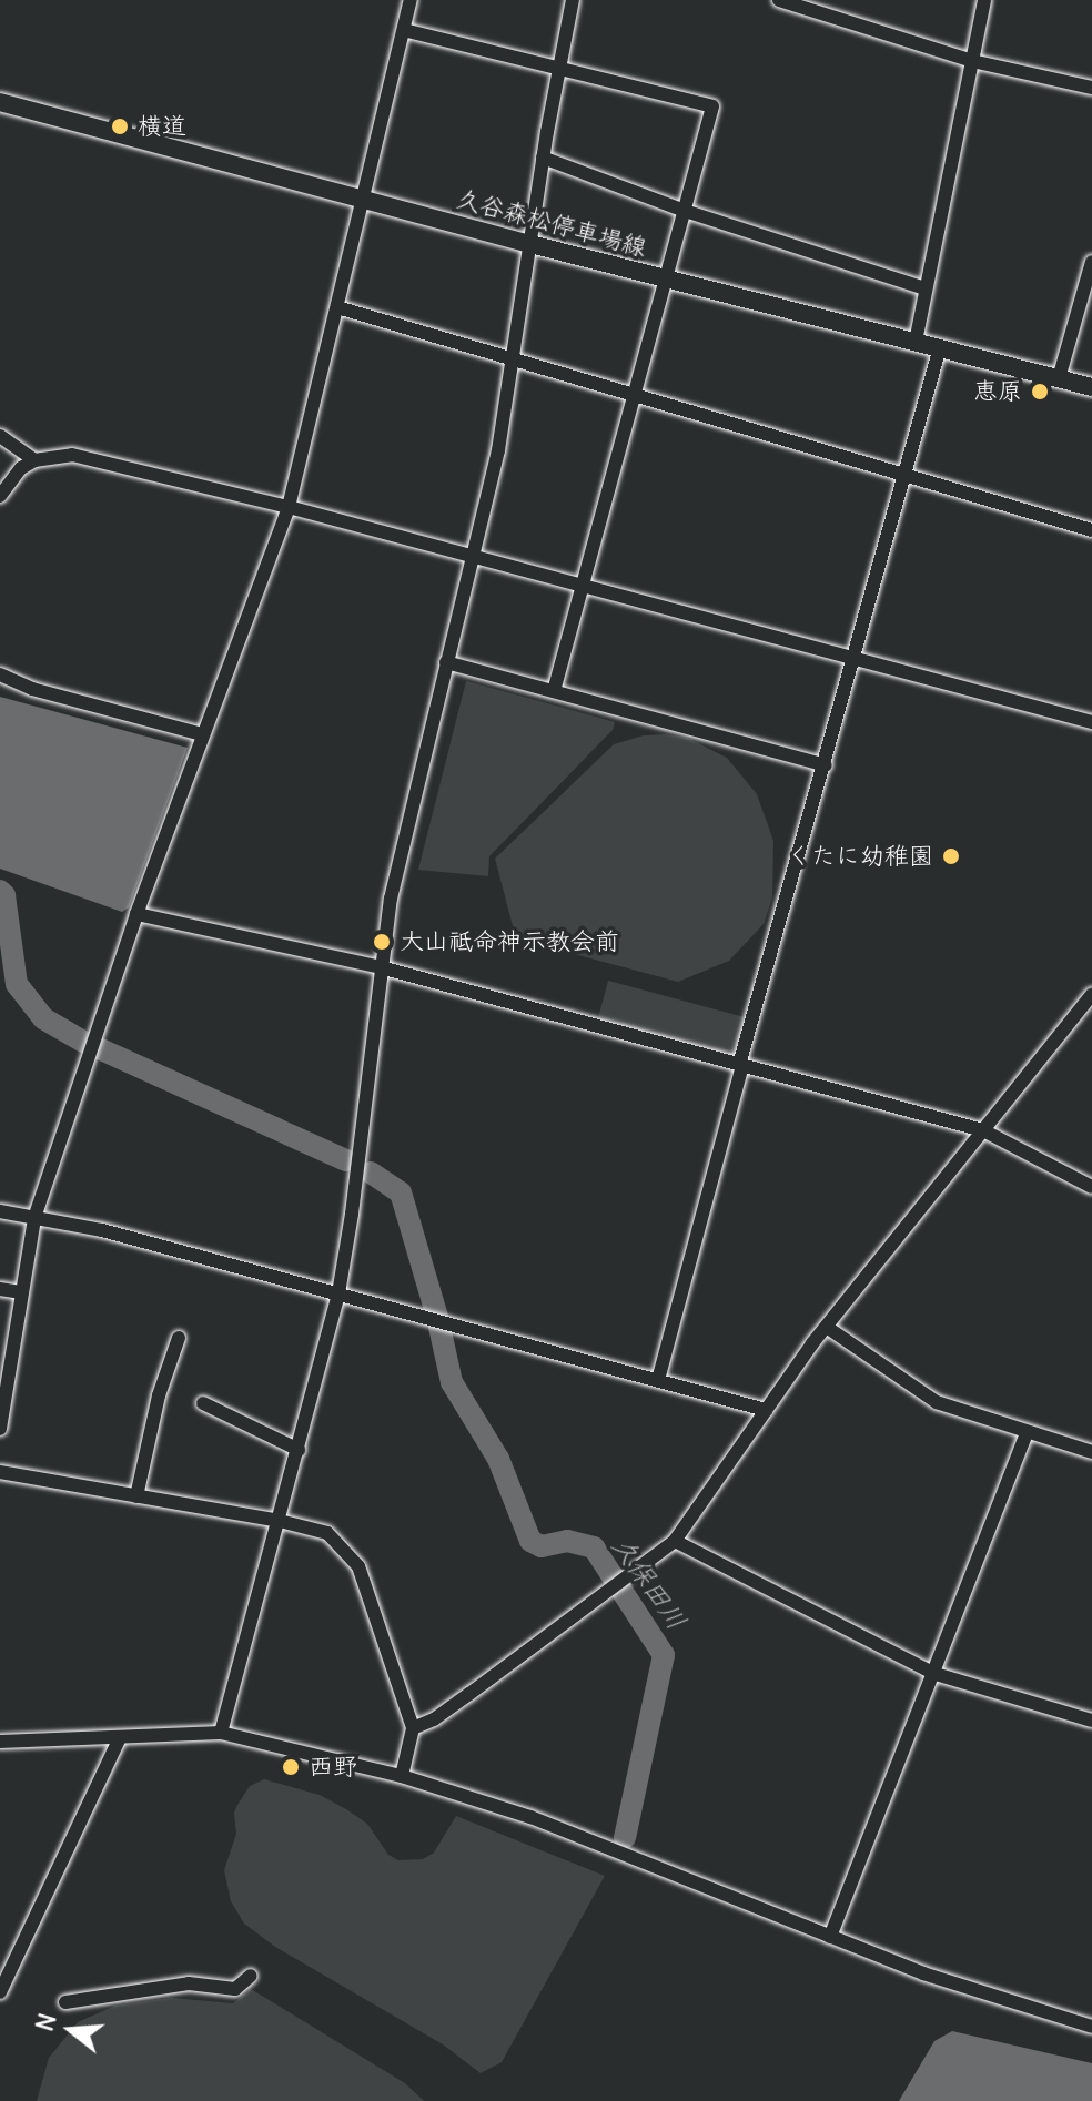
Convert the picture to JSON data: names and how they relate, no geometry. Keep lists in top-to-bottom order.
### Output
{
  "streets": {
    "main road": ["久谷森松停車場線"]
  },
  "water": ["久保田川"],
  "places": [
    "横道",
    "恵原",
    "くたに幼稚園",
    "大山祗命神示教会前",
    "西野"
  ],
  "north": "left"
}
